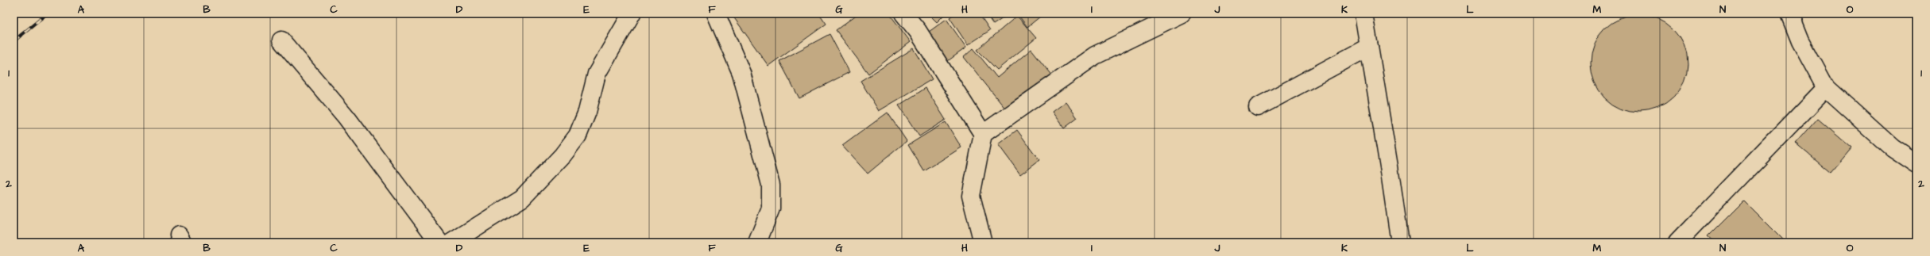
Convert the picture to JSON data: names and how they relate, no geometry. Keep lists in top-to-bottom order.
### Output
{
  "grid": {
    "columns": [
      "A",
      "B",
      "C",
      "D",
      "E",
      "F",
      "G",
      "H",
      "I",
      "J",
      "K",
      "L",
      "M",
      "N",
      "O"
    ],
    "rows": ["1", "2"]
  }
}
